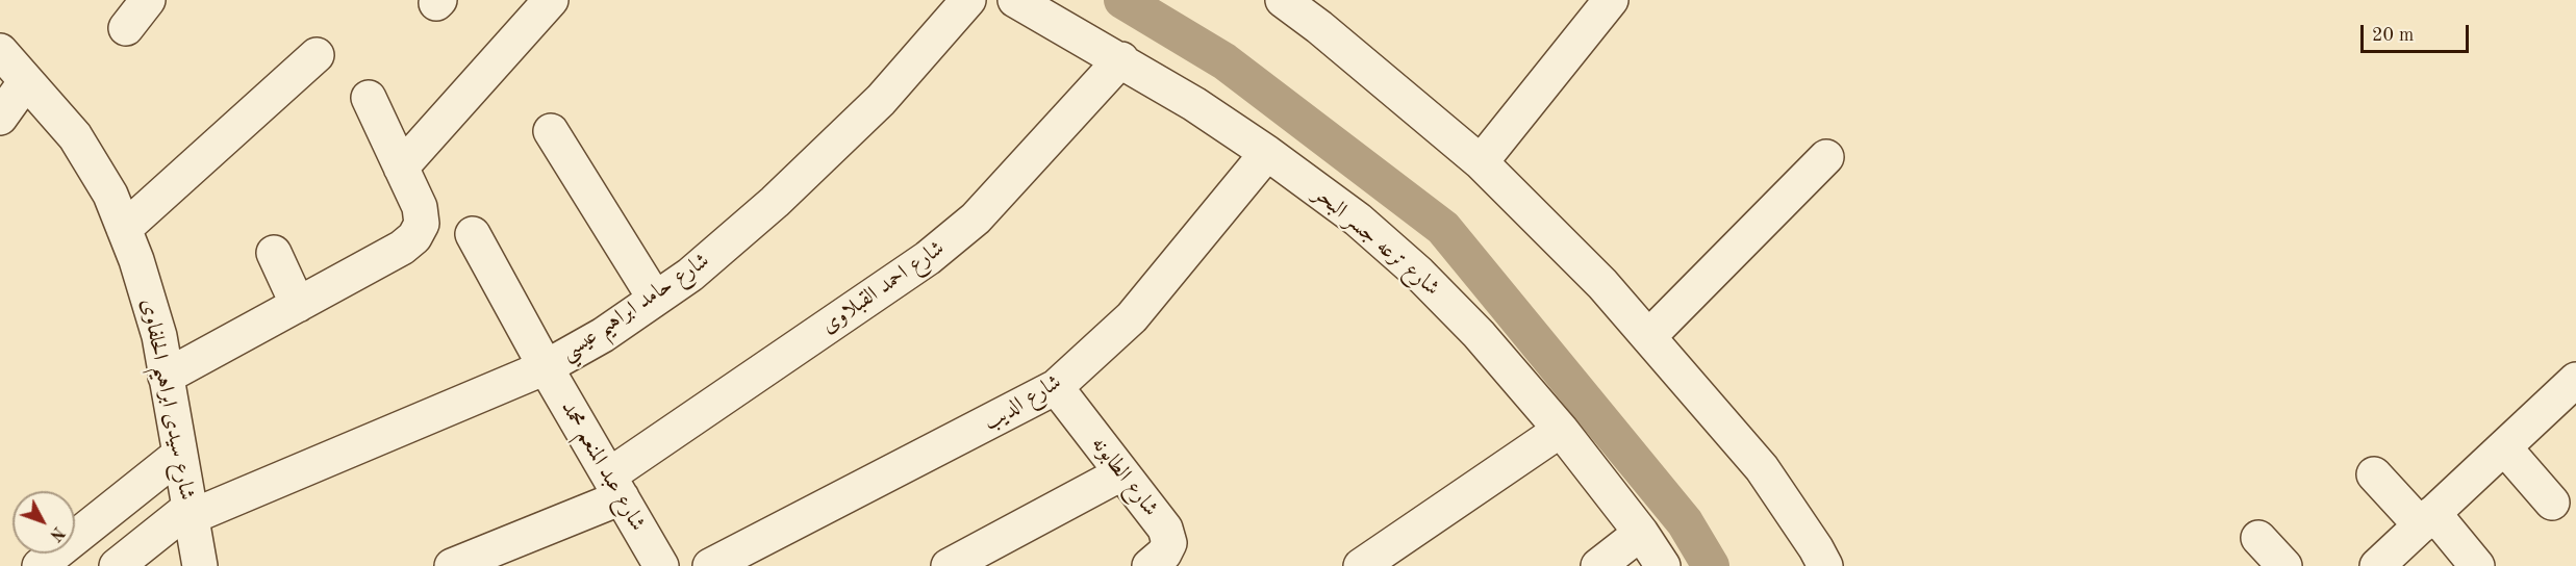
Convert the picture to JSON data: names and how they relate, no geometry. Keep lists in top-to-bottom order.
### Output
{
  "streets": {
    "street": [
      "شارع ترعه جسر البحر",
      "شارع احمد القبلاوى",
      "شارع حامد ابراهيم عيسي",
      "شارع سيدى ابراهيم الحلفاوى",
      "شارع الديب",
      "شارع عبد المنعم محمد",
      "شارع الطابونه"
    ]
  },
  "crossings": [
    ["شارع ترعه جسر البحر", "شارع احمد القبلاوى"],
    ["شارع ترعه جسر البحر", "شارع الديب"],
    ["شارع احمد القبلاوى", "شارع عبد المنعم محمد"],
    ["شارع حامد ابراهيم عيسي", "شارع سيدى ابراهيم الحلفاوى"],
    ["شارع حامد ابراهيم عيسي", "شارع عبد المنعم محمد"],
    ["شارع الديب", "شارع الطابونه"]
  ],
  "scale_bar": "20 m",
  "north": "bottom right"
}
